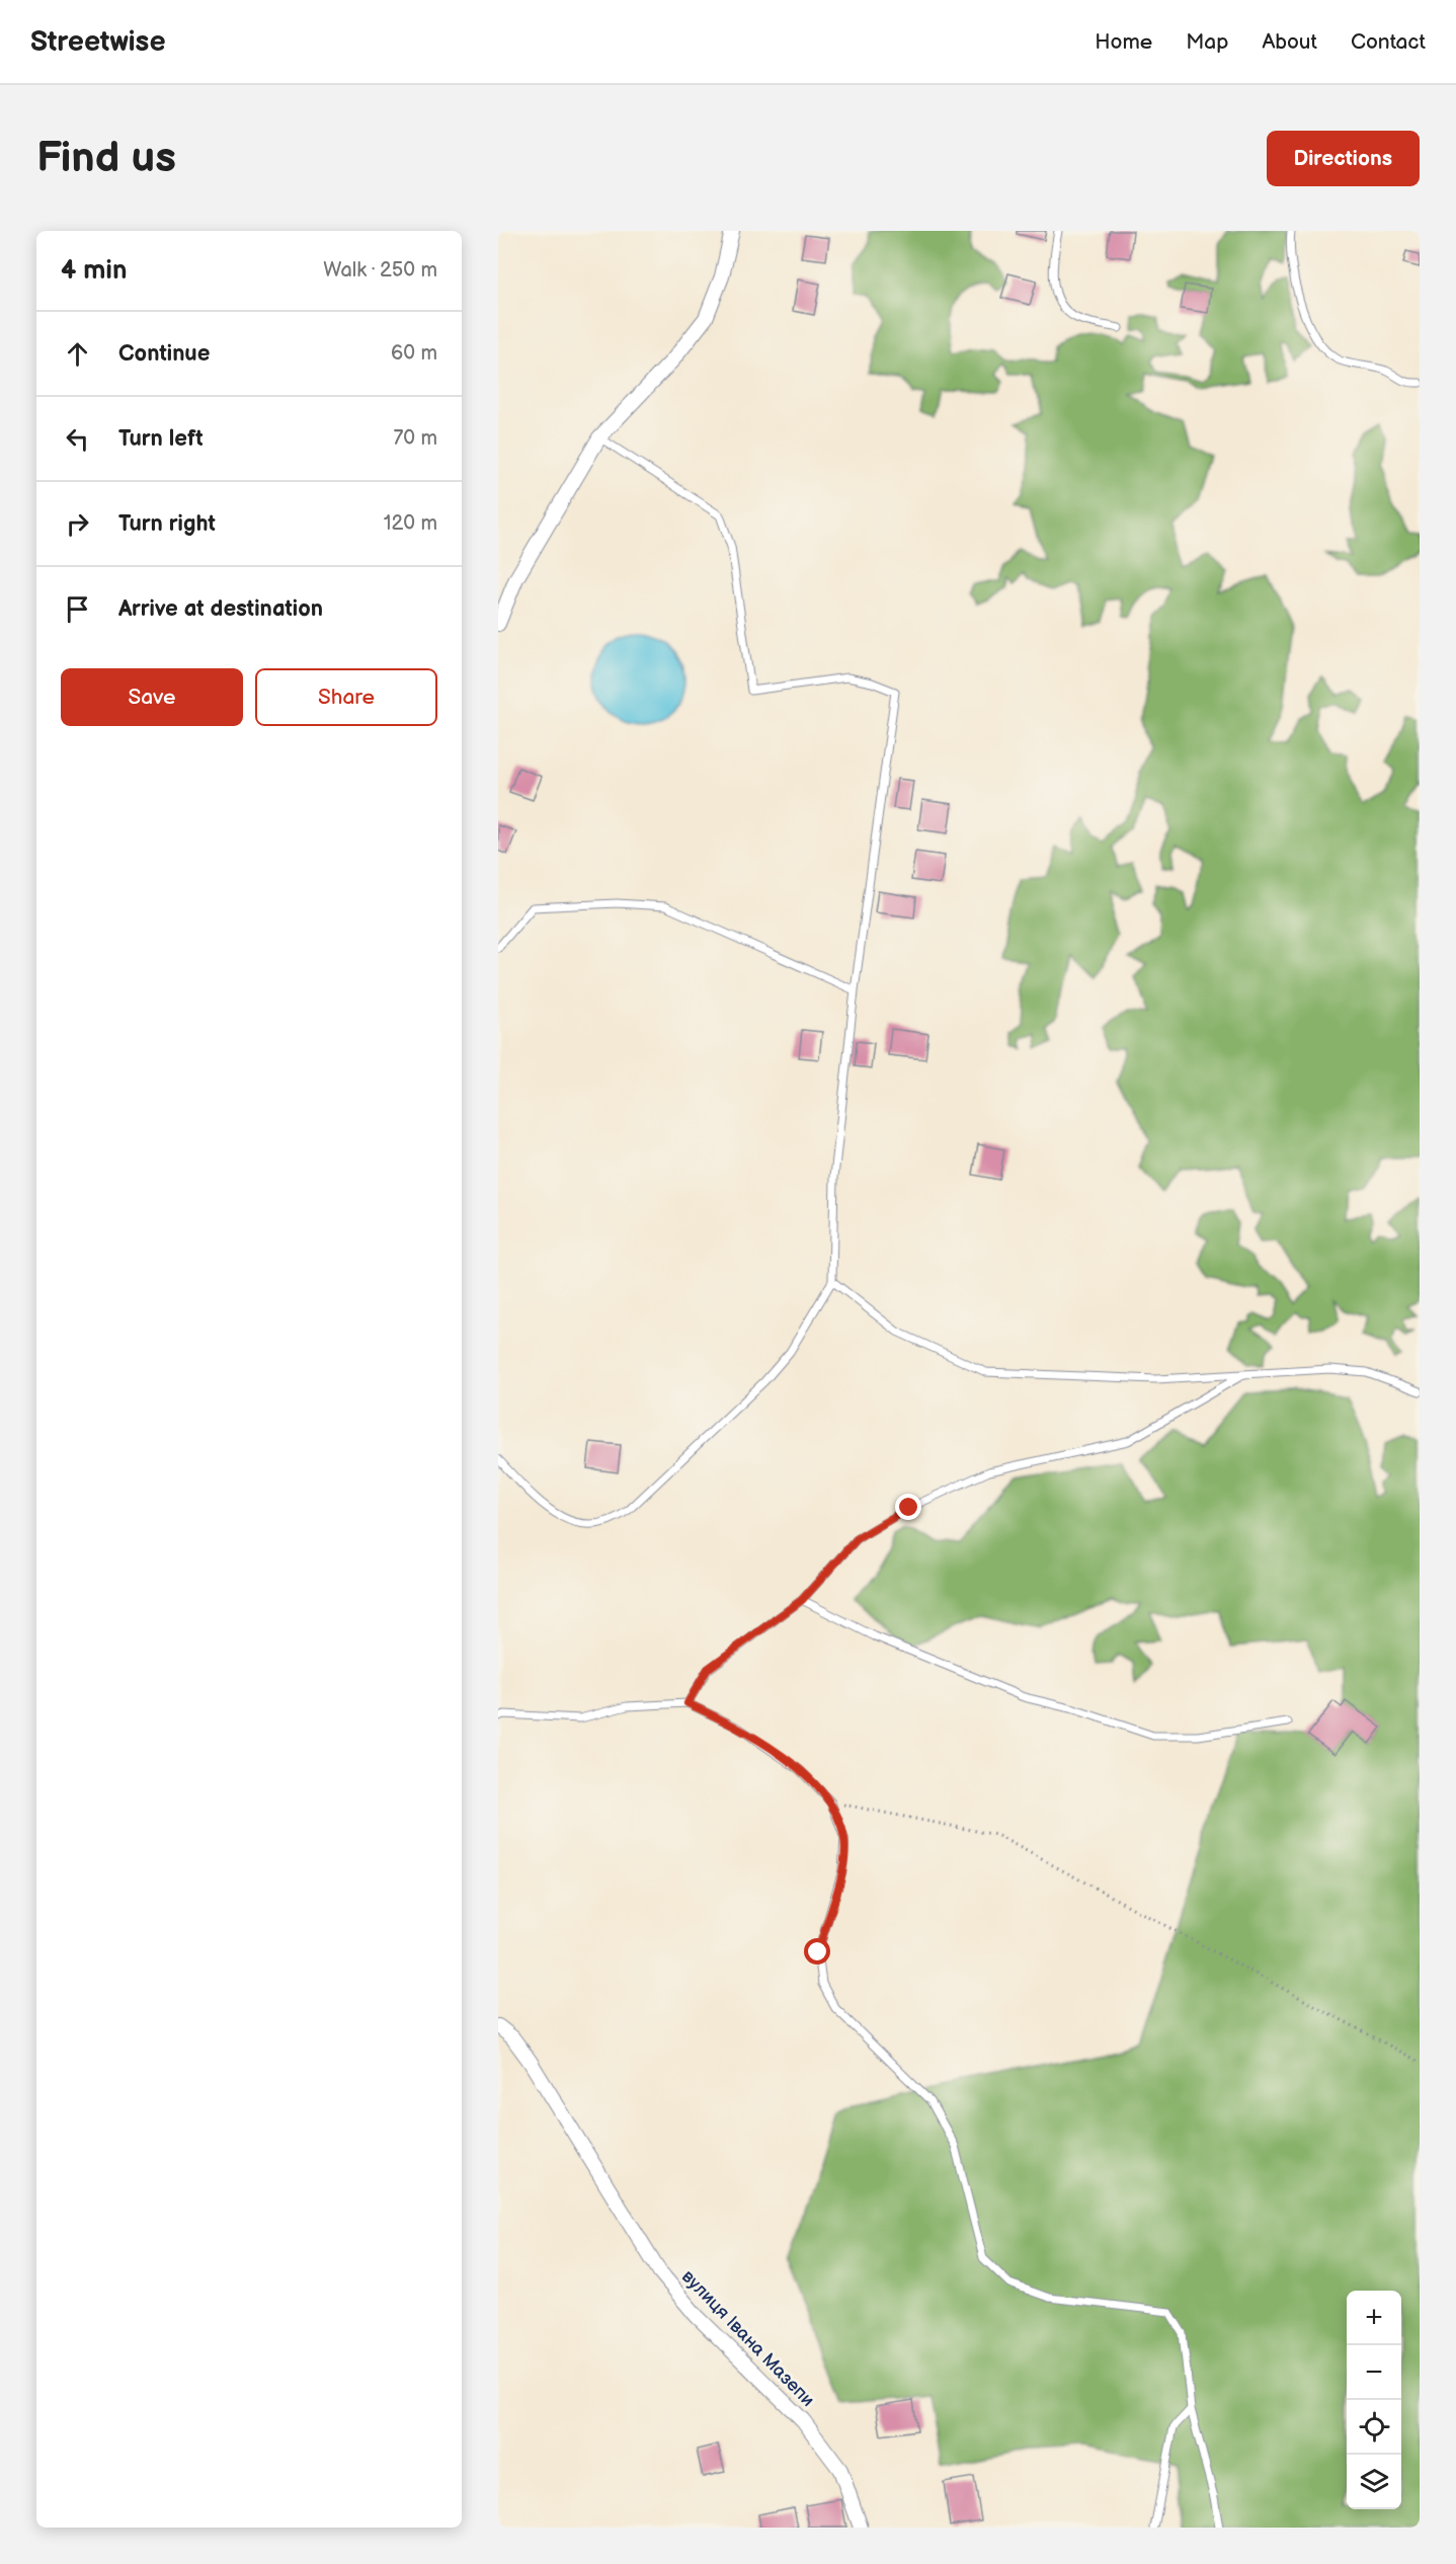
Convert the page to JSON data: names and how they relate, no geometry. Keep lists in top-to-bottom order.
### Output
{
  "streets": {
    "street": ["вулиця Івана Мазепи"]
  },
  "page": {
    "header": "Streetwise",
    "nav": [
      "Home",
      "Map",
      "About",
      "Contact"
    ],
    "buttons": [
      "Directions",
      ["Save", "Share"]
    ],
    "title": "Find us",
    "heading": ["4 min", "Walk · 250 m"],
    "list": [
      ["Continue", "60 m"],
      ["Turn left", "70 m"],
      ["Turn right", "120 m"],
      "Arrive at destination"
    ],
    "map_buttons": ["+", "−"]
  }
}
